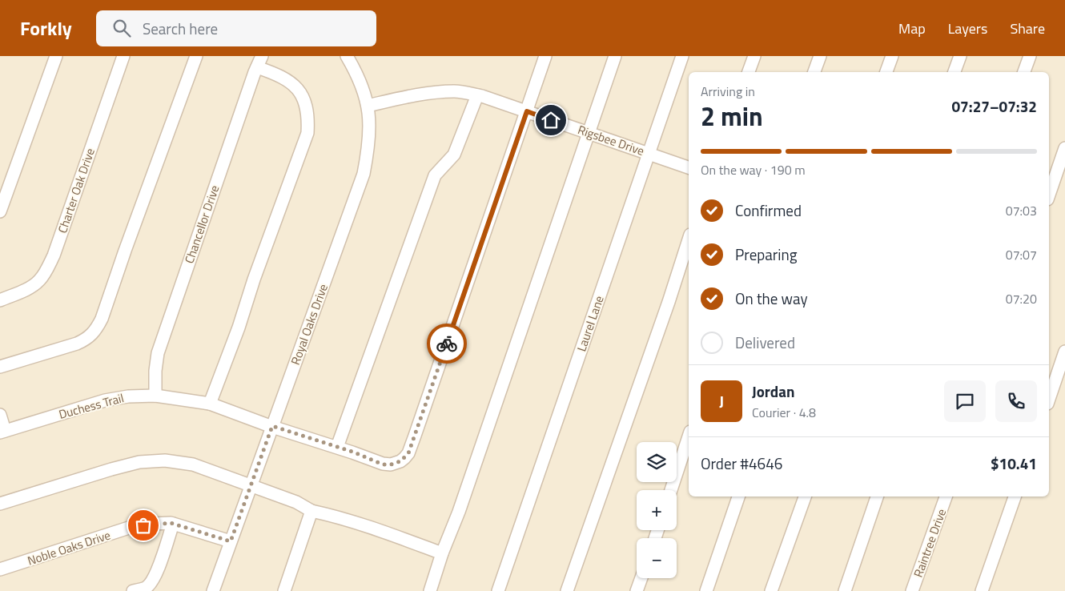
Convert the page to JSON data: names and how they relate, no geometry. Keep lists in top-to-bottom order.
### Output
{
  "streets": {
    "street": [
      "Rigsbee Drive",
      "Charter Oak Drive",
      "Chancellor Drive",
      "Laurel Lane",
      "Royal Oaks Drive",
      "Duchess Trail",
      "Raintree Drive",
      "Noble Oaks Drive"
    ]
  },
  "crossings": [
    ["Rigsbee Drive", "Laurel Lane"],
    ["Rigsbee Drive", "Royal Oaks Drive"],
    ["Rigsbee Drive", "Duchess Trail"],
    ["Chancellor Drive", "Duchess Trail"],
    ["Royal Oaks Drive", "Duchess Trail"],
    ["Royal Oaks Drive", "Noble Oaks Drive"]
  ],
  "page": {
    "header": "Forkly",
    "search": "Search here",
    "nav": ["Map", "Layers", "Share"],
    "heading": ["2 min", "Arriving in", "07:27–07:32"],
    "panel": [
      "Jordan",
      "Courier · 4.8",
      "Order #4646",
      "$10.41"
    ],
    "bar": "On the way · 190 m",
    "list": [
      ["Confirmed", "07:03"],
      ["Preparing", "07:07"],
      ["On the way", "07:20"],
      "Delivered"
    ],
    "round": "J",
    "map_buttons": ["+", "−"]
  }
}
